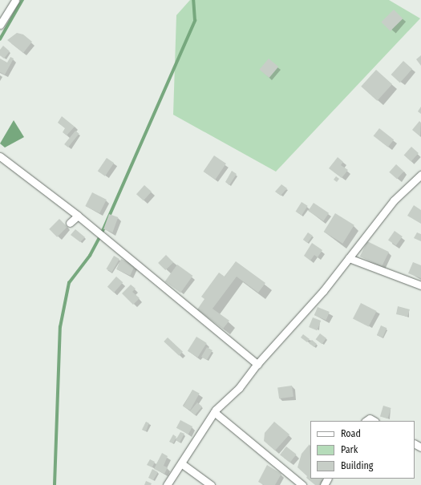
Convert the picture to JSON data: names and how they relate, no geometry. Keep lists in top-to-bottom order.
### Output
{
  "legend": ["Road", "Park", "Building"]
}
